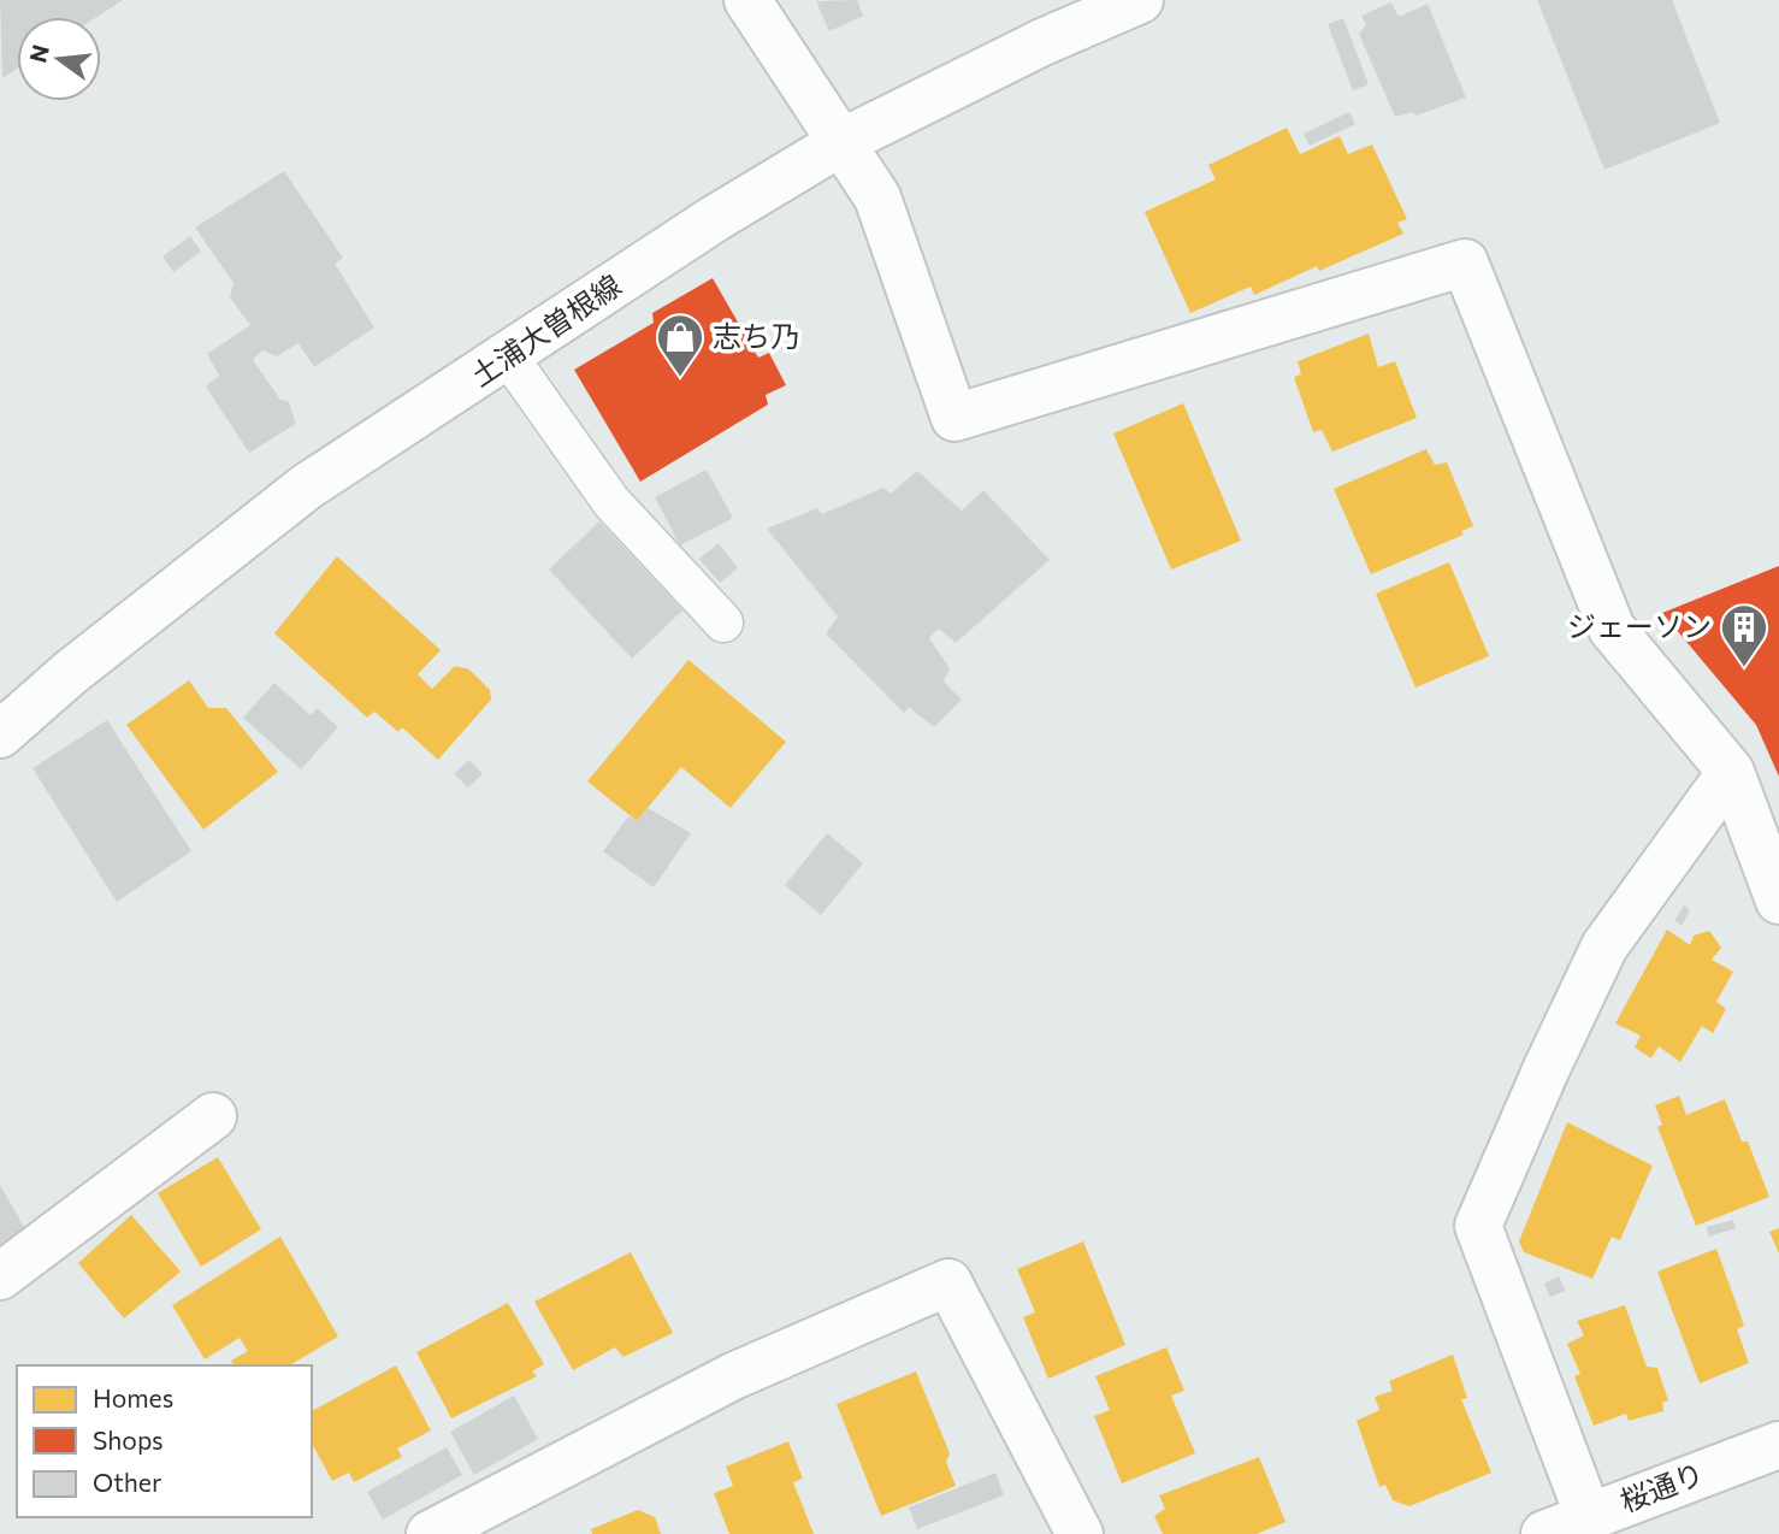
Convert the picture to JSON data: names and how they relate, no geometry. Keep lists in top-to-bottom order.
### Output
{
  "streets": {
    "street": ["土浦大曽根線", "桜通り"]
  },
  "places": {
    "shop": ["志ち乃"],
    "building": ["ジェーソン"]
  },
  "legend": ["Homes", "Shops", "Other"],
  "north": "left"
}
